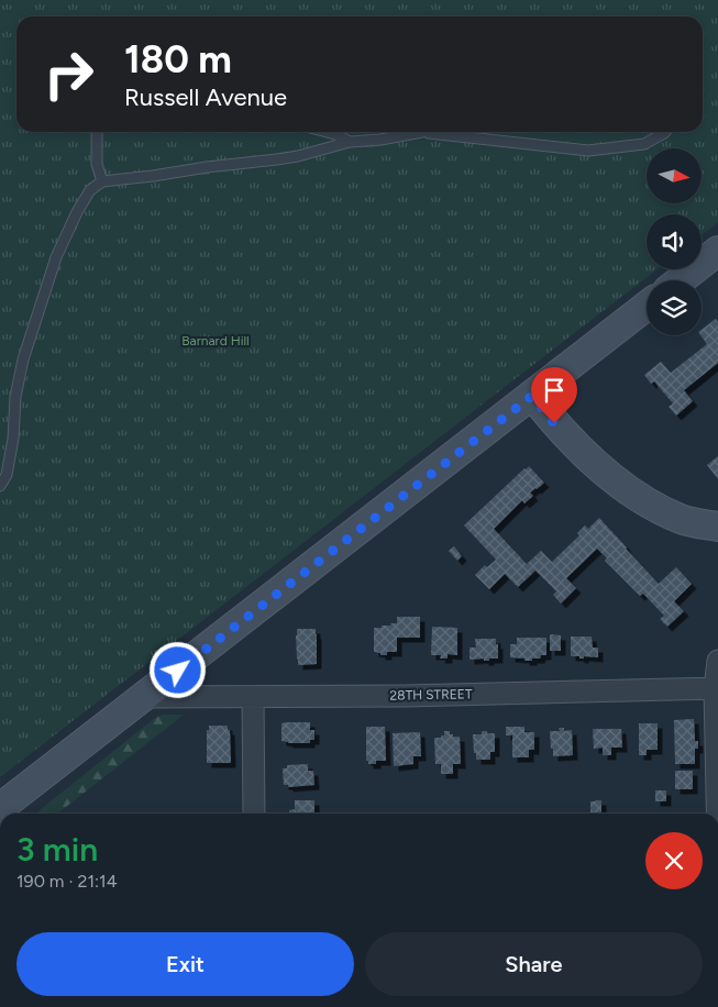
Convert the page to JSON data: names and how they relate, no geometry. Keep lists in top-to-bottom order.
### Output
{
  "streets": {
    "street": ["28TH STREET"]
  },
  "parks": ["Barnard Hill"],
  "north": "right",
  "page": {
    "turn": ["180 m", "Russell Avenue"],
    "heading": ["3 min", "190 m · 21:14"],
    "buttons": ["Exit", "Share"]
  }
}
